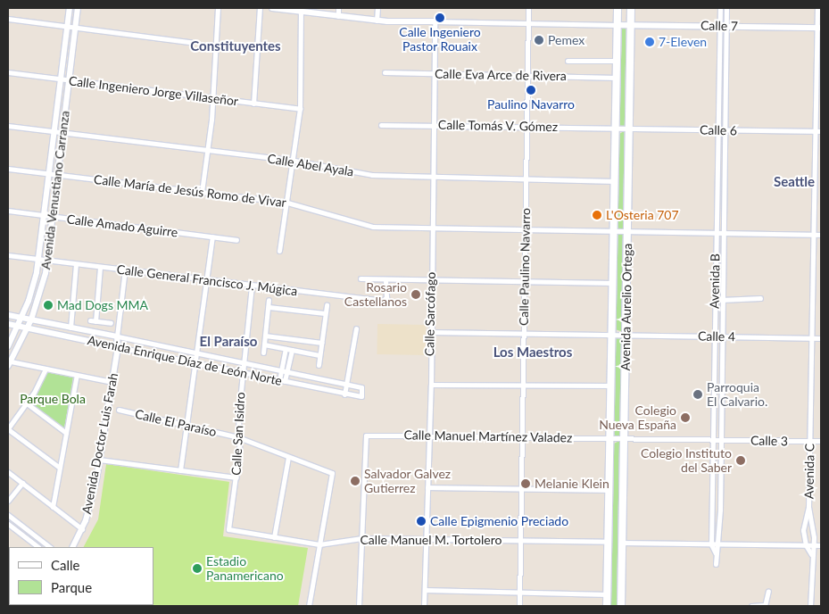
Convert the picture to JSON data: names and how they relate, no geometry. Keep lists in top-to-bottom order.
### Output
{
  "streets": {
    "main road": ["Avenida Aurelio Ortega"],
    "street": [
      "Calle 7",
      "Calle Eva Arce de Rivera",
      "Calle Ingeniero Jorge Villaseñor",
      "Calle Tomás V. Gómez",
      "Calle 6",
      "Calle Abel Ayala",
      "Avenida Venustiano Carranza",
      "Calle María de Jesús Romo de Vivar",
      "Calle Amado Aguirre",
      "Calle Paulino Navarro",
      "Calle General Francisco J. Múgica",
      "Avenida B",
      "Calle Sarcófago",
      "Calle 4",
      "Avenida Enrique Díaz de León Norte",
      "Calle El Paraíso",
      "Calle San Isidro",
      "Calle Manuel Martínez Valadez",
      "Calle 3",
      "Avenida Doctor Luis Farah",
      "Avenida C",
      "Calle Manuel M. Tortolero"
    ]
  },
  "crossings": [
    ["Calle 7", "Avenida B"],
    ["Calle 7", "Avenida Aurelio Ortega"],
    ["Calle 7", "Avenida C"],
    ["Calle Eva Arce de Rivera", "Calle Paulino Navarro"],
    ["Calle Eva Arce de Rivera", "Avenida Aurelio Ortega"],
    ["Calle Eva Arce de Rivera", "Calle Sarcófago"],
    ["Calle Ingeniero Jorge Villaseñor", "Avenida Venustiano Carranza"],
    ["Calle Tomás V. Gómez", "Calle 6"],
    ["Calle Tomás V. Gómez", "Calle Paulino Navarro"],
    ["Calle Tomás V. Gómez", "Avenida Aurelio Ortega"],
    ["Calle Tomás V. Gómez", "Calle Sarcófago"],
    ["Calle 6", "Avenida B"],
    ["Calle 6", "Avenida Aurelio Ortega"],
    ["Calle 6", "Avenida C"],
    ["Calle Abel Ayala", "Avenida Venustiano Carranza"],
    ["Calle Abel Ayala", "Calle Paulino Navarro"],
    ["Calle Abel Ayala", "Avenida Aurelio Ortega"],
    ["Calle Abel Ayala", "Calle Sarcófago"],
    ["Avenida Venustiano Carranza", "Calle María de Jesús Romo de Vivar"],
    ["Avenida Venustiano Carranza", "Calle Amado Aguirre"],
    ["Avenida Venustiano Carranza", "Calle General Francisco J. Múgica"],
    ["Avenida Venustiano Carranza", "Avenida Enrique Díaz de León Norte"],
    ["Calle María de Jesús Romo de Vivar", "Calle Paulino Navarro"],
    ["Calle María de Jesús Romo de Vivar", "Avenida B"],
    ["Calle María de Jesús Romo de Vivar", "Avenida Aurelio Ortega"],
    ["Calle María de Jesús Romo de Vivar", "Calle Sarcófago"],
    ["Calle María de Jesús Romo de Vivar", "Avenida C"],
    ["Calle Paulino Navarro", "Calle 4"],
    ["Calle Paulino Navarro", "Calle Manuel Martínez Valadez"],
    ["Calle Paulino Navarro", "Calle Manuel M. Tortolero"],
    ["Calle General Francisco J. Múgica", "Calle San Isidro"],
    ["Avenida B", "Calle 4"],
    ["Avenida B", "Calle 3"],
    ["Avenida Aurelio Ortega", "Calle 4"],
    ["Avenida Aurelio Ortega", "Calle Manuel Martínez Valadez"],
    ["Avenida Aurelio Ortega", "Calle 3"],
    ["Avenida Aurelio Ortega", "Calle Manuel M. Tortolero"],
    ["Calle Sarcófago", "Calle 4"],
    ["Calle Sarcófago", "Calle Manuel Martínez Valadez"],
    ["Calle Sarcófago", "Calle Manuel M. Tortolero"],
    ["Calle 4", "Avenida C"],
    ["Avenida Enrique Díaz de León Norte", "Calle San Isidro"],
    ["Avenida Enrique Díaz de León Norte", "Avenida Doctor Luis Farah"],
    ["Calle El Paraíso", "Calle San Isidro"],
    ["Calle El Paraíso", "Calle Manuel M. Tortolero"],
    ["Calle San Isidro", "Calle Manuel M. Tortolero"],
    ["Calle Manuel Martínez Valadez", "Calle 3"],
    ["Calle Manuel Martínez Valadez", "Calle Manuel M. Tortolero"],
    ["Calle 3", "Avenida C"]
  ],
  "districts": [
    "Constituyentes",
    "Seattle",
    "El Paraíso",
    "Los Maestros"
  ],
  "parks": ["Parque Bola"],
  "places": [
    "Calle Ingeniero Pastor Rouaix",
    "Pemex",
    "7-Eleven",
    "Paulino Navarro",
    "L'Osteria 707",
    "Rosario Castellanos",
    "Mad Dogs MMA",
    "Parroquia El Calvario.",
    "Colegio Nueva España",
    "Colegio Instituto del Saber",
    "Salvador Galvez Gutierrez",
    "Melanie Klein",
    "Calle Epigmenio Preciado",
    "Estadio Panamericano"
  ],
  "legend": ["Calle", "Parque"]
}
